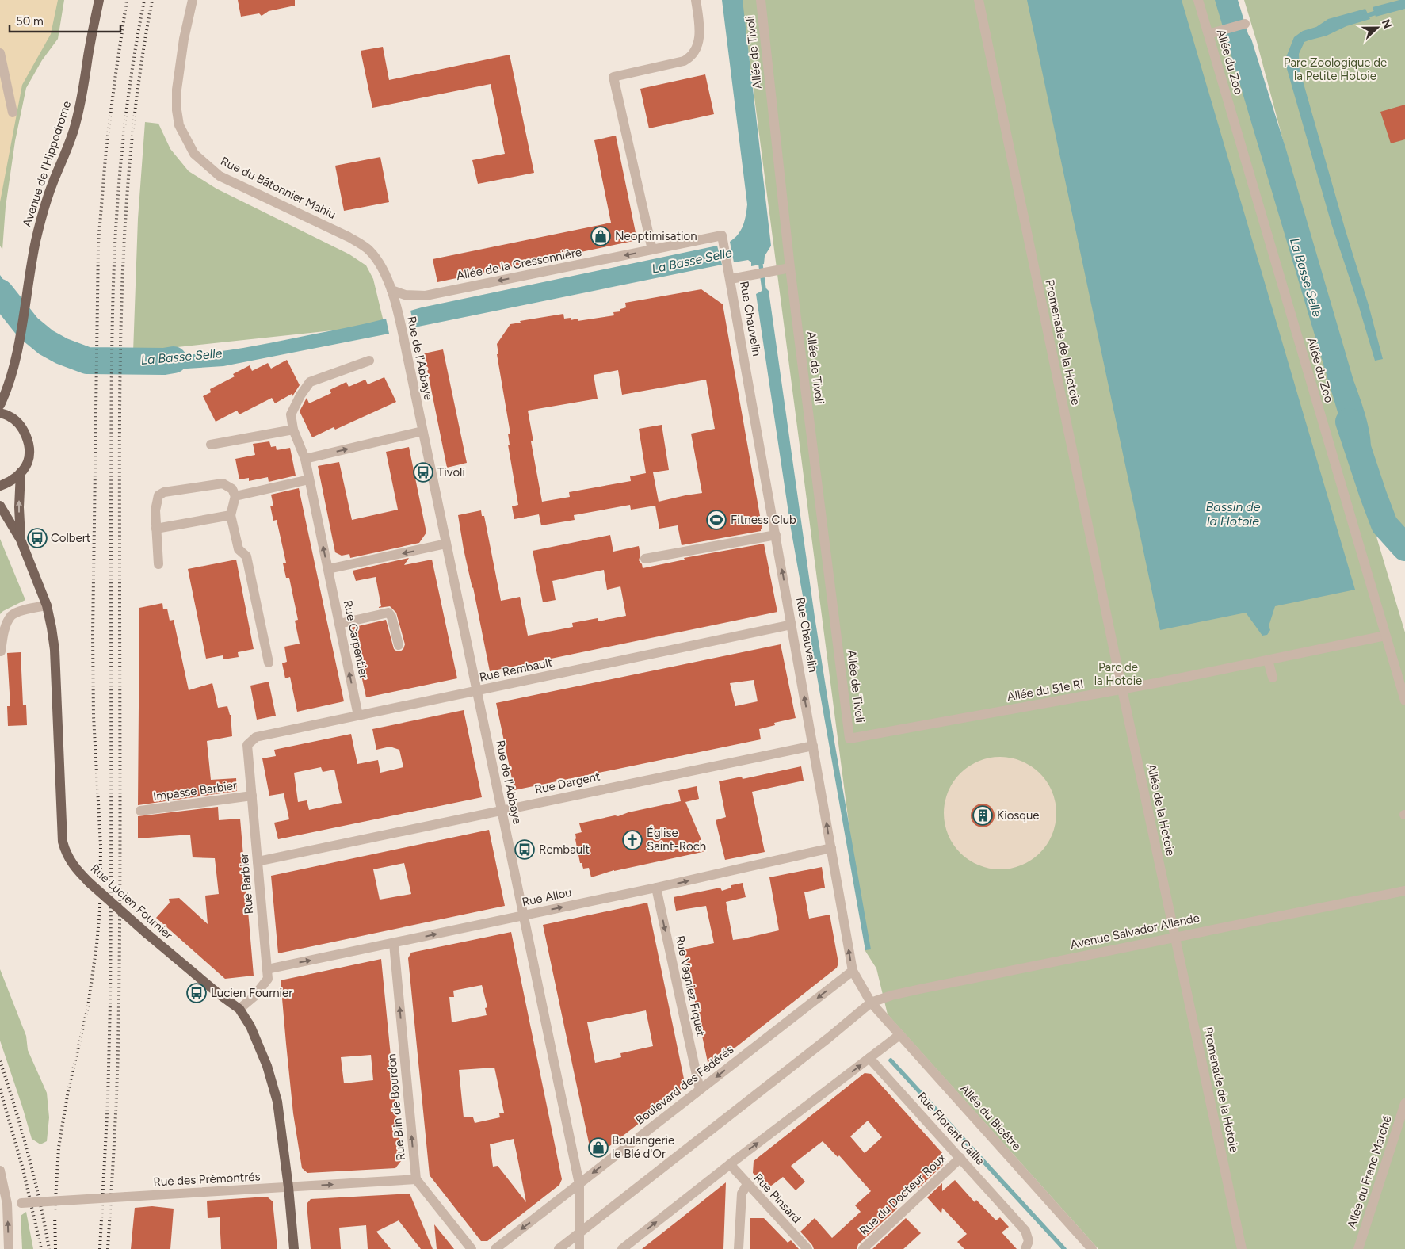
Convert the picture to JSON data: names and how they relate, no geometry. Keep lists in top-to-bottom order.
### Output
{
  "streets": {
    "main road": ["Avenue de l'Hippodrome", "Rue Lucien Fournier"],
    "street": [
      "Allée de Tivoli",
      "Allée du Zoo",
      "Rue du Bâtonnier Mahiu",
      "Allée de la Cressonnière",
      "Rue Chauvelin",
      "Promenade de la Hotoie",
      "Rue de l'Abbaye",
      "Rue Carpentier",
      "Rue Rembault",
      "Allée du 51e RI",
      "Rue Dargent",
      "Impasse Barbier",
      "Allée de la Hotoie",
      "Rue Barbier",
      "Rue Allou",
      "Avenue Salvador Allende",
      "Rue Vagniez Fiquet",
      "Boulevard des Fédérés",
      "Rue Blin de Bourdon",
      "Allée du Bicêtre",
      "Rue Florent Caille",
      "Allée du Franc Marché",
      "Rue des Prémontrés",
      "Rue du Docteur Roux",
      "Rue Pinsard"
    ]
  },
  "crossings": [
    ["Allée de Tivoli", "Allée du 51e RI"],
    ["Allée du Zoo", "Allée du 51e RI"],
    ["Rue du Bâtonnier Mahiu", "Allée de la Cressonnière"],
    ["Rue du Bâtonnier Mahiu", "Rue de l'Abbaye"],
    ["Allée de la Cressonnière", "Rue Chauvelin"],
    ["Allée de la Cressonnière", "Rue de l'Abbaye"],
    ["Rue Chauvelin", "Rue Rembault"],
    ["Rue Chauvelin", "Rue Dargent"],
    ["Rue Chauvelin", "Rue Allou"],
    ["Rue Chauvelin", "Avenue Salvador Allende"],
    ["Rue Chauvelin", "Boulevard des Fédérés"],
    ["Rue Chauvelin", "Allée du Bicêtre"],
    ["Promenade de la Hotoie", "Allée du 51e RI"],
    ["Promenade de la Hotoie", "Allée de la Hotoie"],
    ["Promenade de la Hotoie", "Avenue Salvador Allende"],
    ["Rue de l'Abbaye", "Rue Rembault"],
    ["Rue de l'Abbaye", "Rue Dargent"],
    ["Rue de l'Abbaye", "Rue Allou"],
    ["Rue de l'Abbaye", "Boulevard des Fédérés"],
    ["Rue Carpentier", "Rue Rembault"],
    ["Rue Rembault", "Rue Barbier"],
    ["Allée du 51e RI", "Allée de la Hotoie"],
    ["Rue Dargent", "Rue Barbier"],
    ["Impasse Barbier", "Rue Barbier"],
    ["Allée de la Hotoie", "Avenue Salvador Allende"],
    ["Rue Barbier", "Rue Allou"],
    ["Rue Barbier", "Rue Lucien Fournier"],
    ["Rue Allou", "Rue Vagniez Fiquet"],
    ["Rue Allou", "Rue Blin de Bourdon"],
    ["Rue Lucien Fournier", "Rue des Prémontrés"],
    ["Avenue Salvador Allende", "Allée du Bicêtre"],
    ["Rue Vagniez Fiquet", "Boulevard des Fédérés"],
    ["Rue Blin de Bourdon", "Rue des Prémontrés"],
    ["Rue Florent Caille", "Rue du Docteur Roux"]
  ],
  "one_way": [
    "Allée de la Cressonnière",
    "Rue Chauvelin",
    "Rue Allou",
    "Rue Vagniez Fiquet",
    "Rue Blin de Bourdon"
  ],
  "water": ["La Basse Selle", "Bassin de la Hotoie"],
  "parks": ["Parc Zoologique de la Petite Hotoie", "Parc de la Hotoie"],
  "places": {
    "shop": ["Neoptimisation", "Boulangerie le Blé d'Or"],
    "bus stop": [
      "Tivoli",
      "Colbert",
      "Rembault",
      "Lucien Fournier"
    ],
    "sports": ["Fitness Club"],
    "building": ["Kiosque"],
    "church": ["Église Saint-Roch"]
  },
  "scale_bar": "50 m",
  "north": "right"
}
